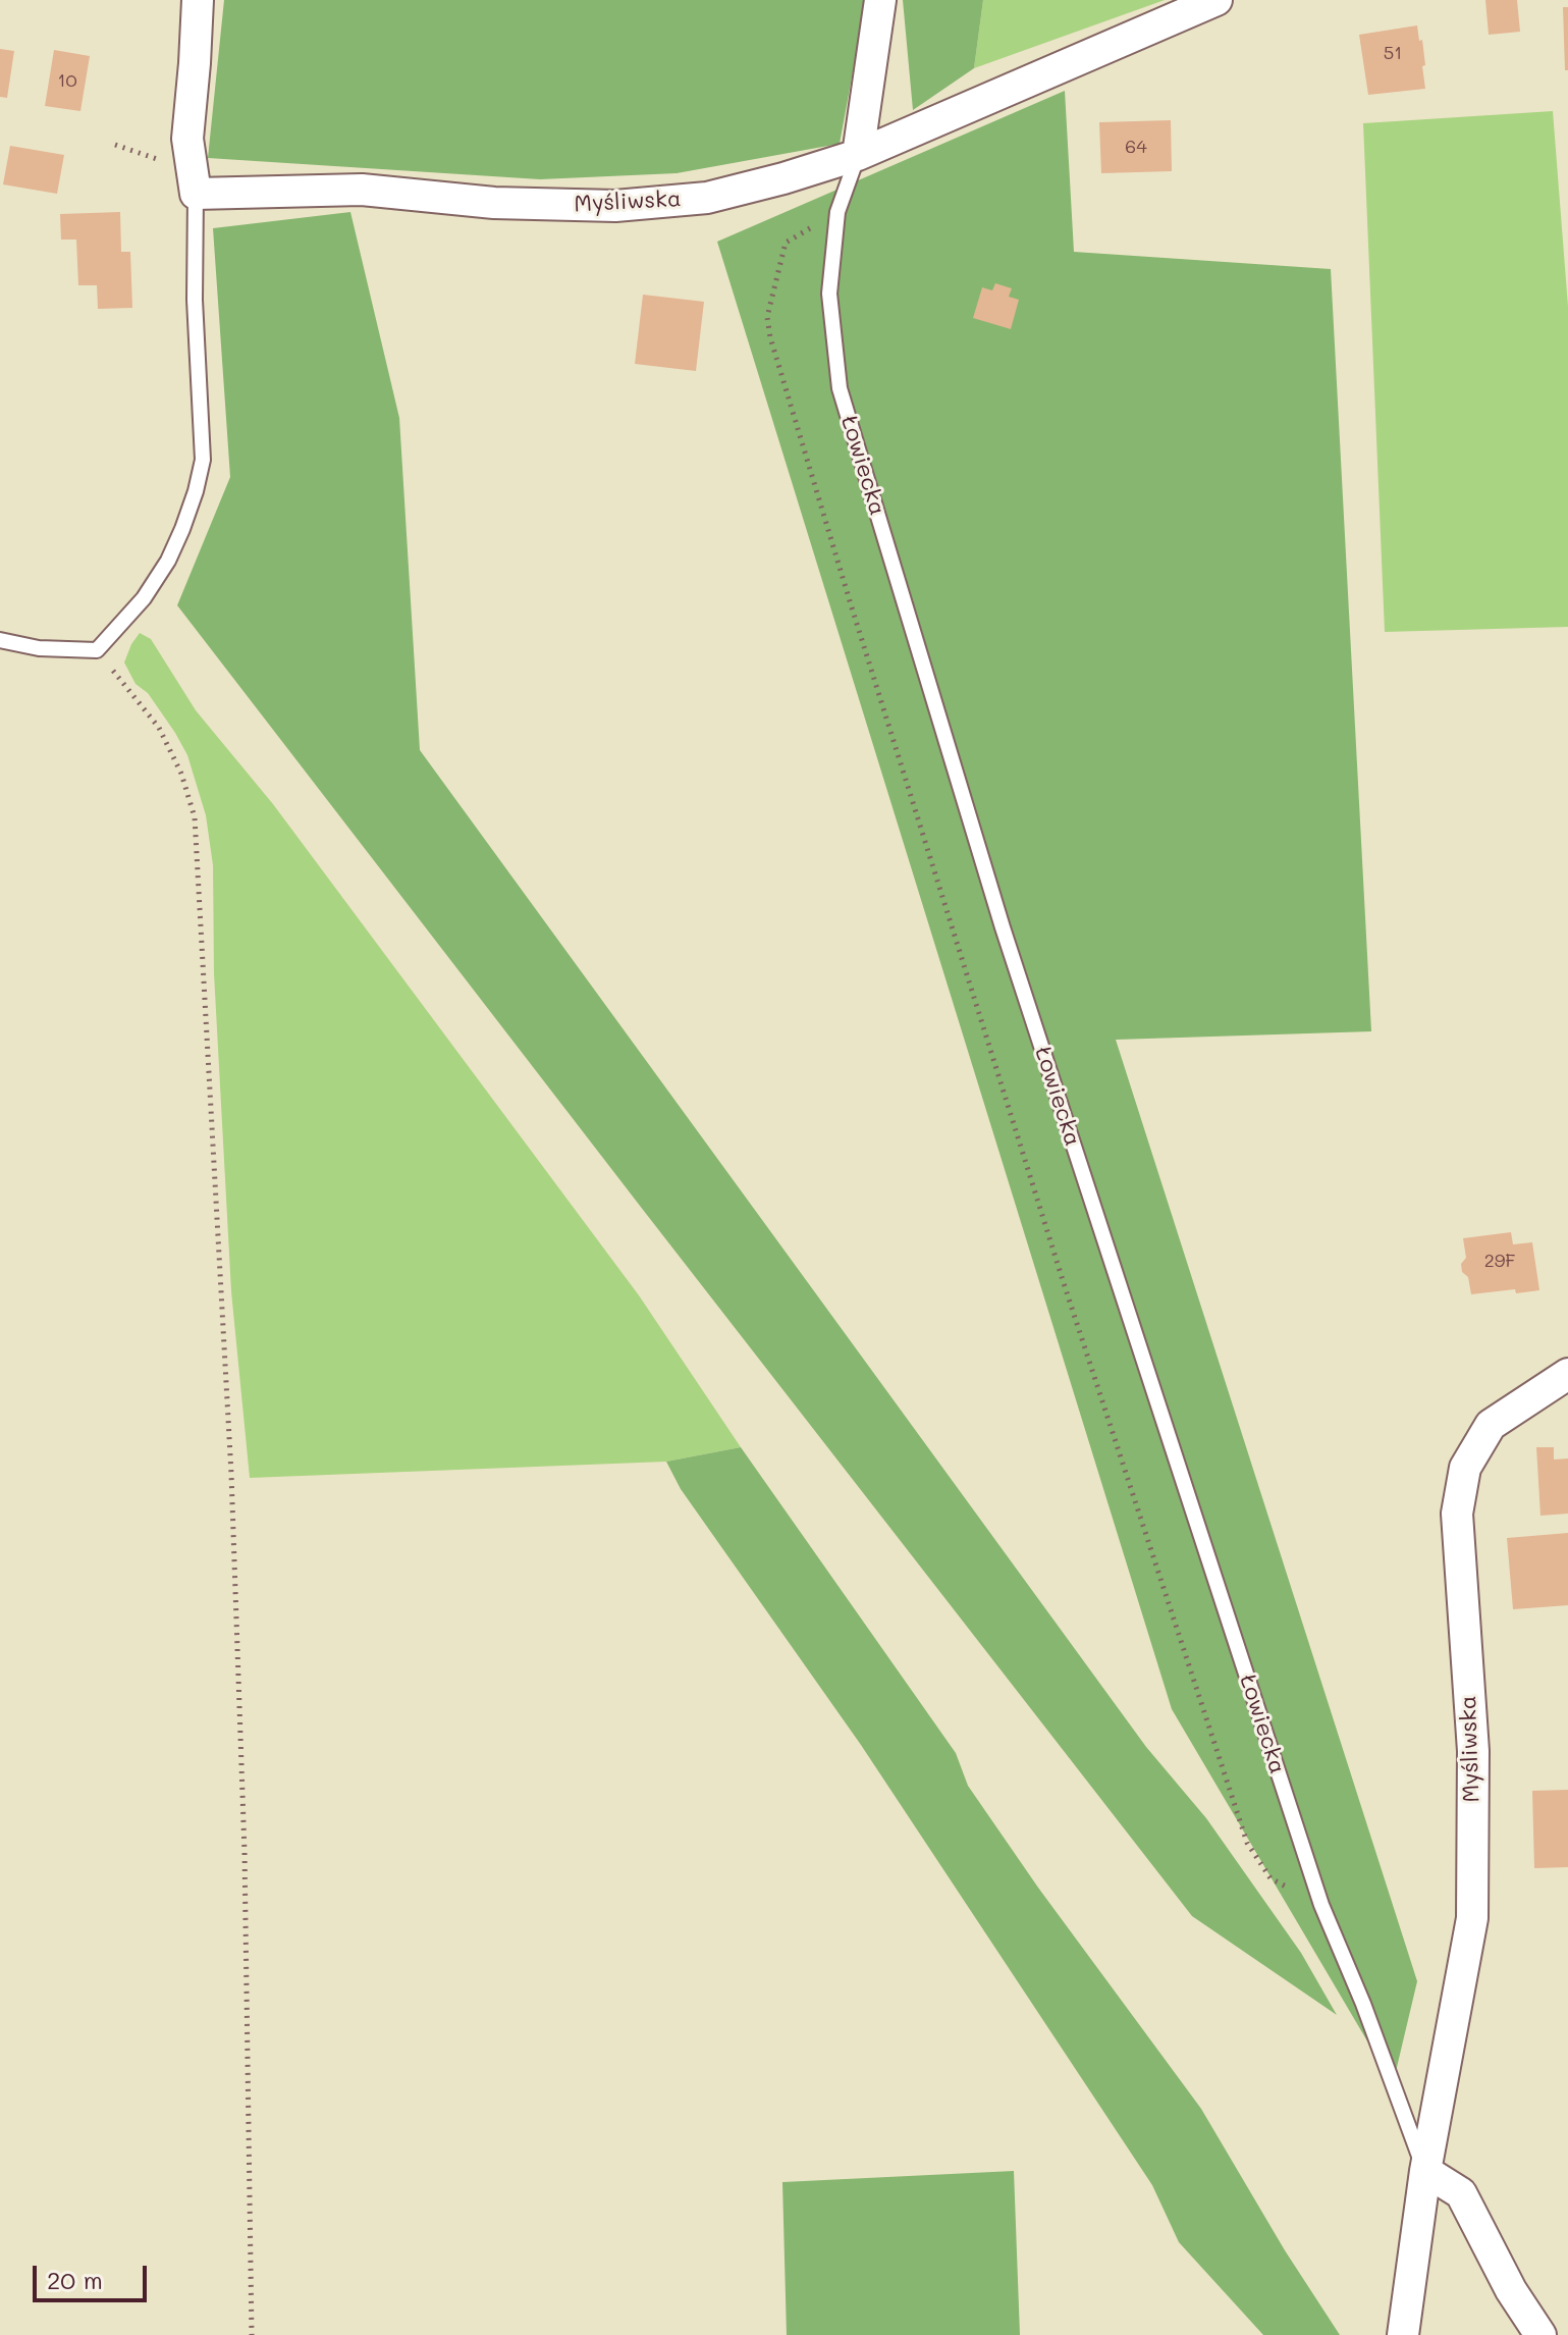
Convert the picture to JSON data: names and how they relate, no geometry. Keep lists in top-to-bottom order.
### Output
{
  "streets": {
    "street": ["Myśliwska", "Łowiecka"]
  },
  "crossings": [
    ["Myśliwska", "Łowiecka"]
  ],
  "house_numbers": [
    "51",
    "10",
    "64",
    "29F"
  ],
  "scale_bar": "20 m"
}
